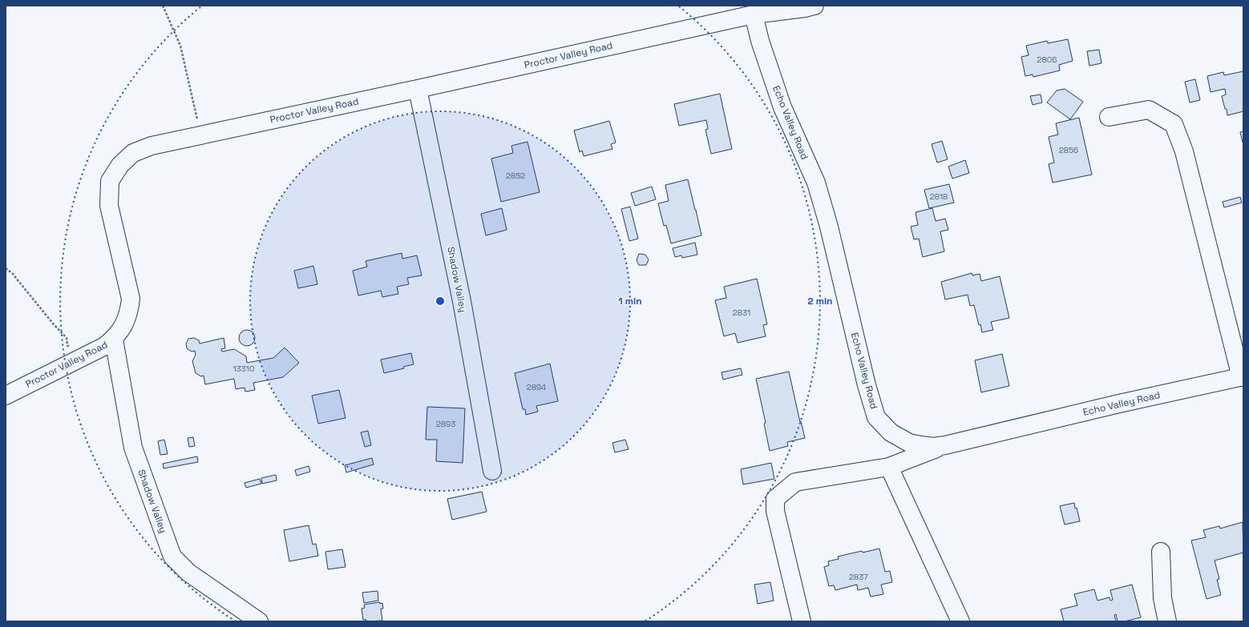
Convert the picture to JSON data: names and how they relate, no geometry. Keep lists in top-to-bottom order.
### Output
{
  "streets": {
    "street": ["Proctor Valley Road", "Echo Valley Road", "Shadow Valley"]
  },
  "crossings": [
    ["Proctor Valley Road", "Echo Valley Road"],
    ["Proctor Valley Road", "Shadow Valley"]
  ],
  "house_numbers": [
    "2806",
    "2856",
    "2852",
    "2818",
    "2831",
    "13310",
    "2894",
    "2893",
    "2837"
  ],
  "rings": ["1 min", "2 min"]
}
